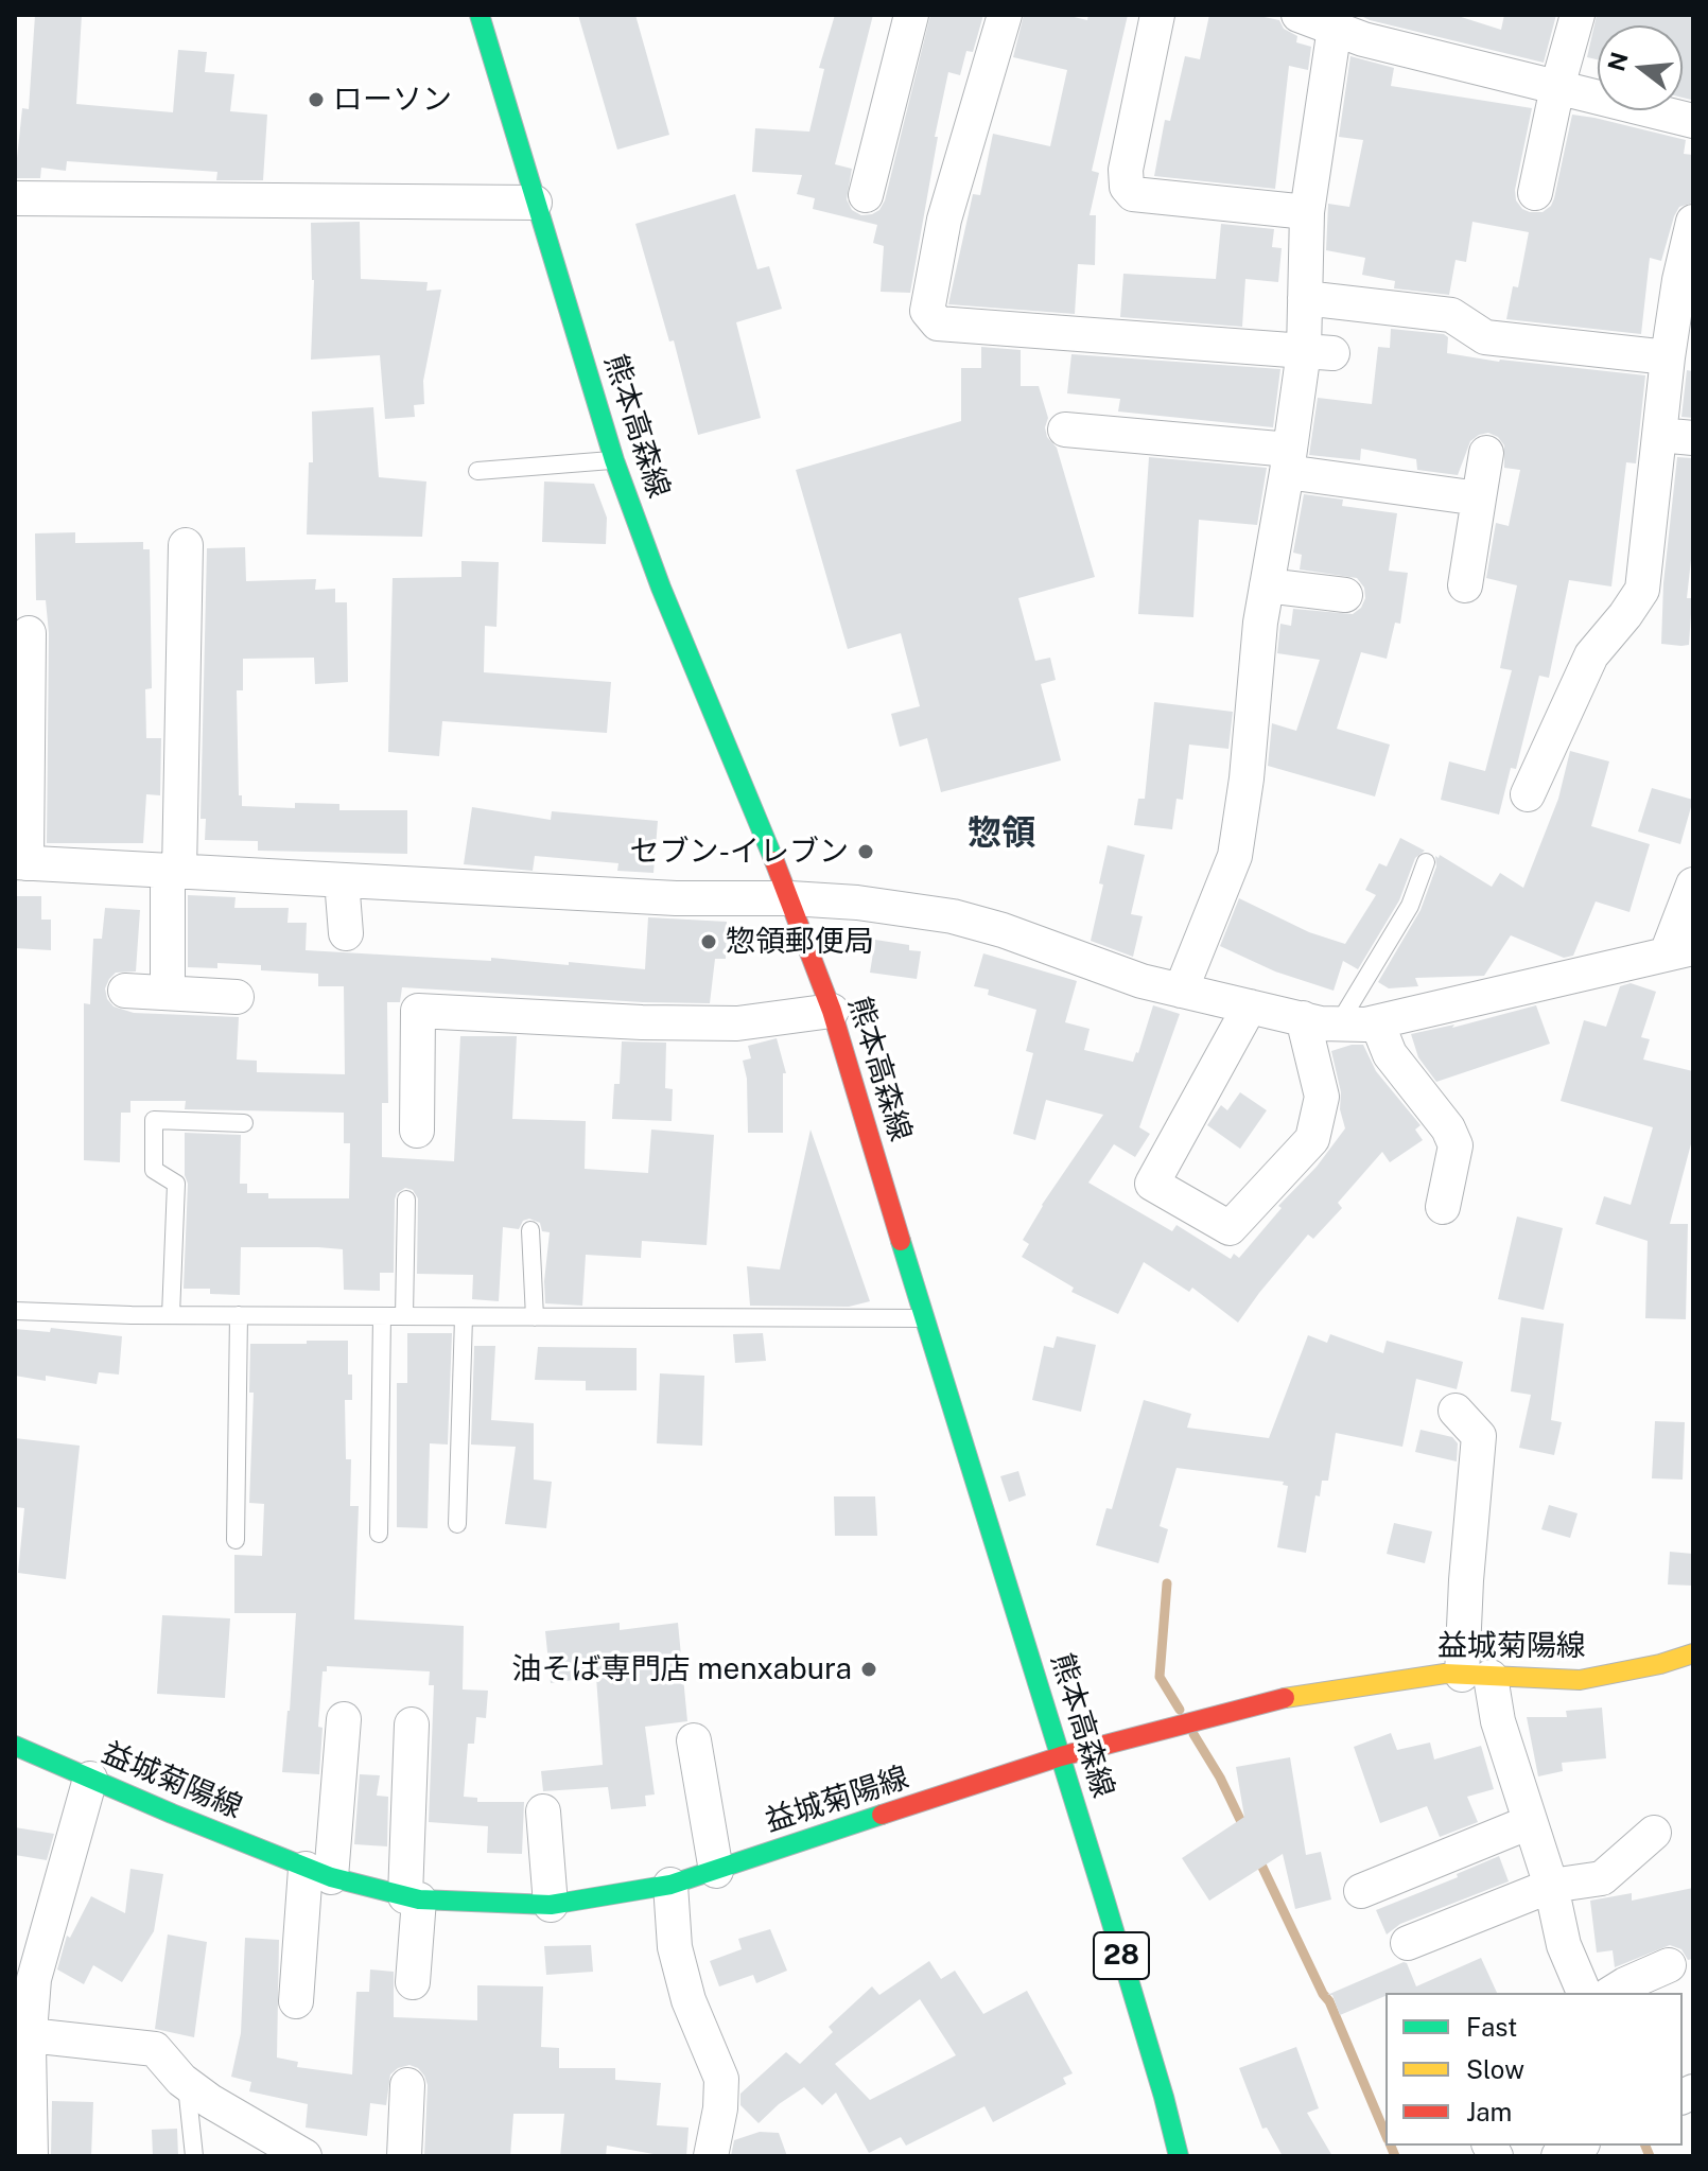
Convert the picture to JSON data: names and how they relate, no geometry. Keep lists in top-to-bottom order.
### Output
{
  "streets": {
    "main road": ["熊本高森線", "益城菊陽線", "28"]
  },
  "crossings": [
    ["熊本高森線", "益城菊陽線"]
  ],
  "districts": ["惣領"],
  "places": [
    "ローソン",
    "セブン-イレブン",
    "惣領郵便局",
    "油そば専門店 menxabura"
  ],
  "legend": ["Fast", "Slow", "Jam"],
  "north": "left"
}
